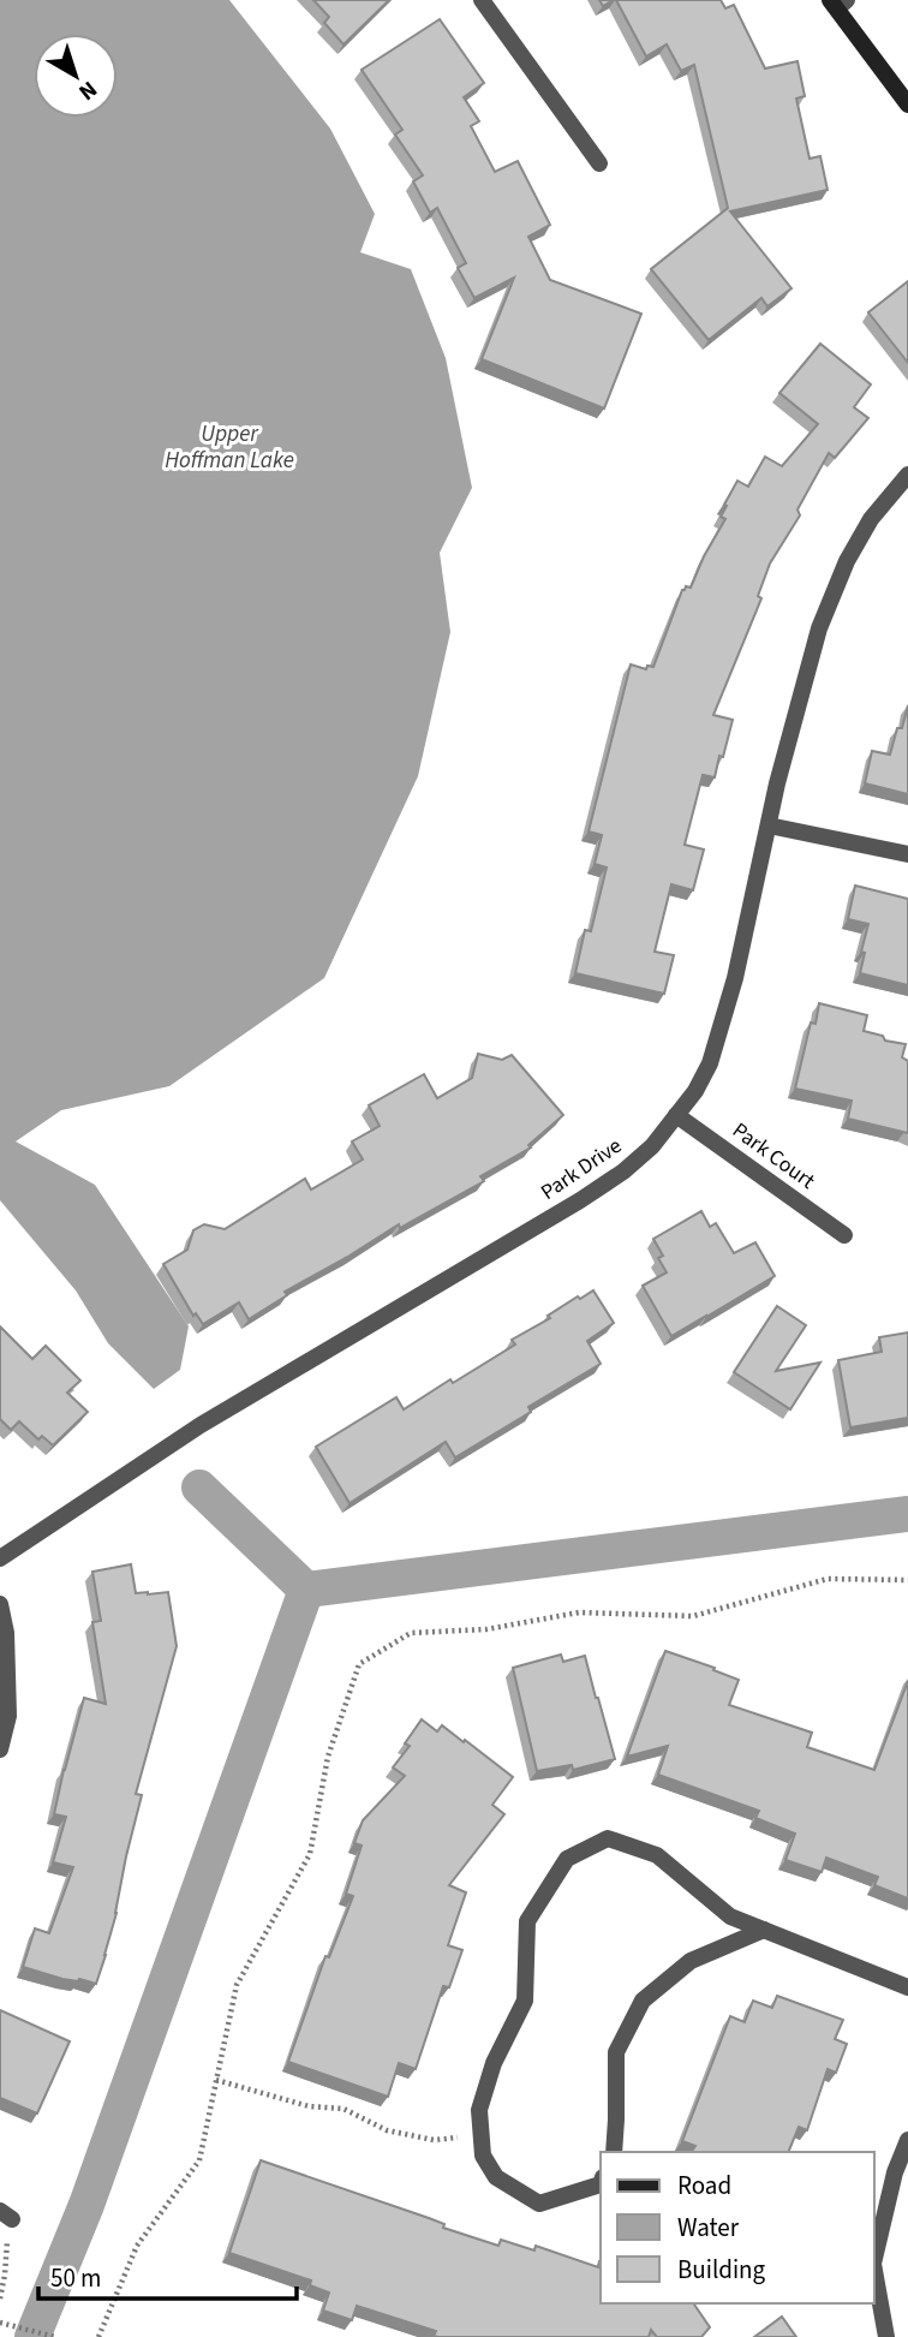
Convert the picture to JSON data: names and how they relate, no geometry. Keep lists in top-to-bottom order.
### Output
{
  "streets": {
    "street": ["Park Court", "Park Drive"]
  },
  "crossings": [
    ["Park Court", "Park Drive"]
  ],
  "water": ["Upper Hoffman Lake"],
  "legend": ["Road", "Water", "Building"],
  "scale_bar": "50 m",
  "north": "bottom right"
}
